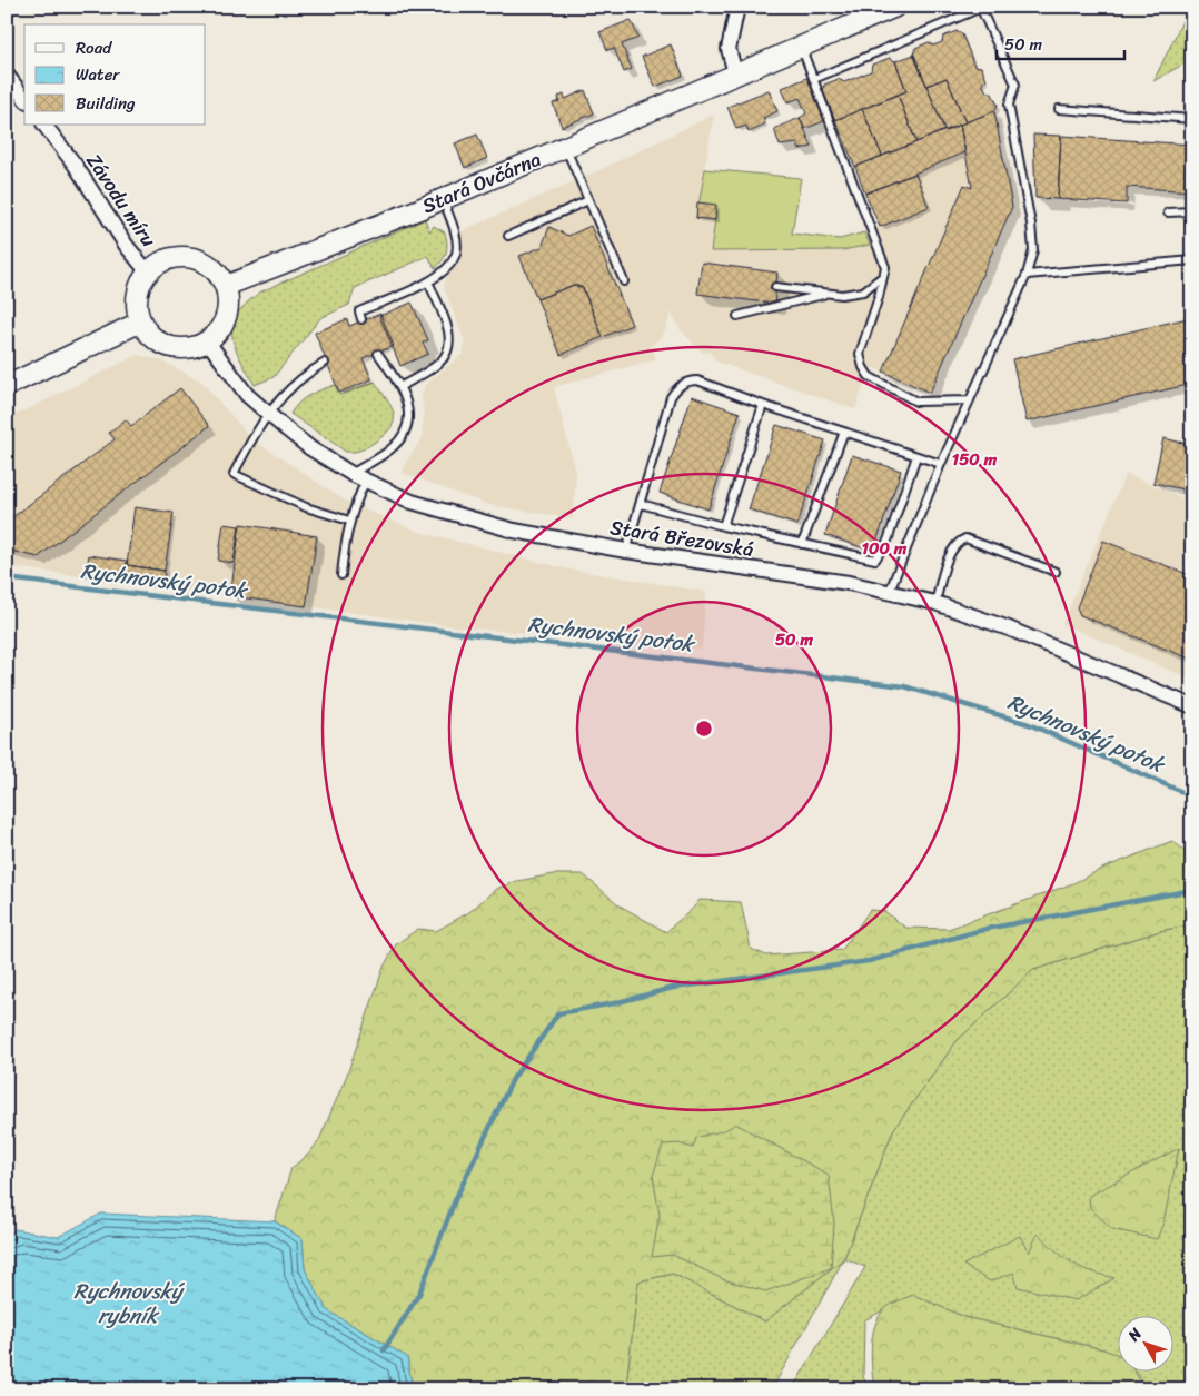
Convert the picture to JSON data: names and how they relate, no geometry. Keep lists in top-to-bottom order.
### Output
{
  "streets": {
    "main road": ["Stará Ovčárna"],
    "street": ["Závodu míru", "Stará Březovská"]
  },
  "crossings": [
    ["Stará Ovčárna", "Závodu míru"],
    ["Stará Ovčárna", "Stará Březovská"],
    ["Závodu míru", "Stará Březovská"]
  ],
  "water": ["Rychnovský potok", "Rychnovský rybník"],
  "legend": ["Road", "Water", "Building"],
  "scale_bar": "50 m",
  "north": "top left",
  "rings": ["150 m", "100 m", "50 m"]
}
